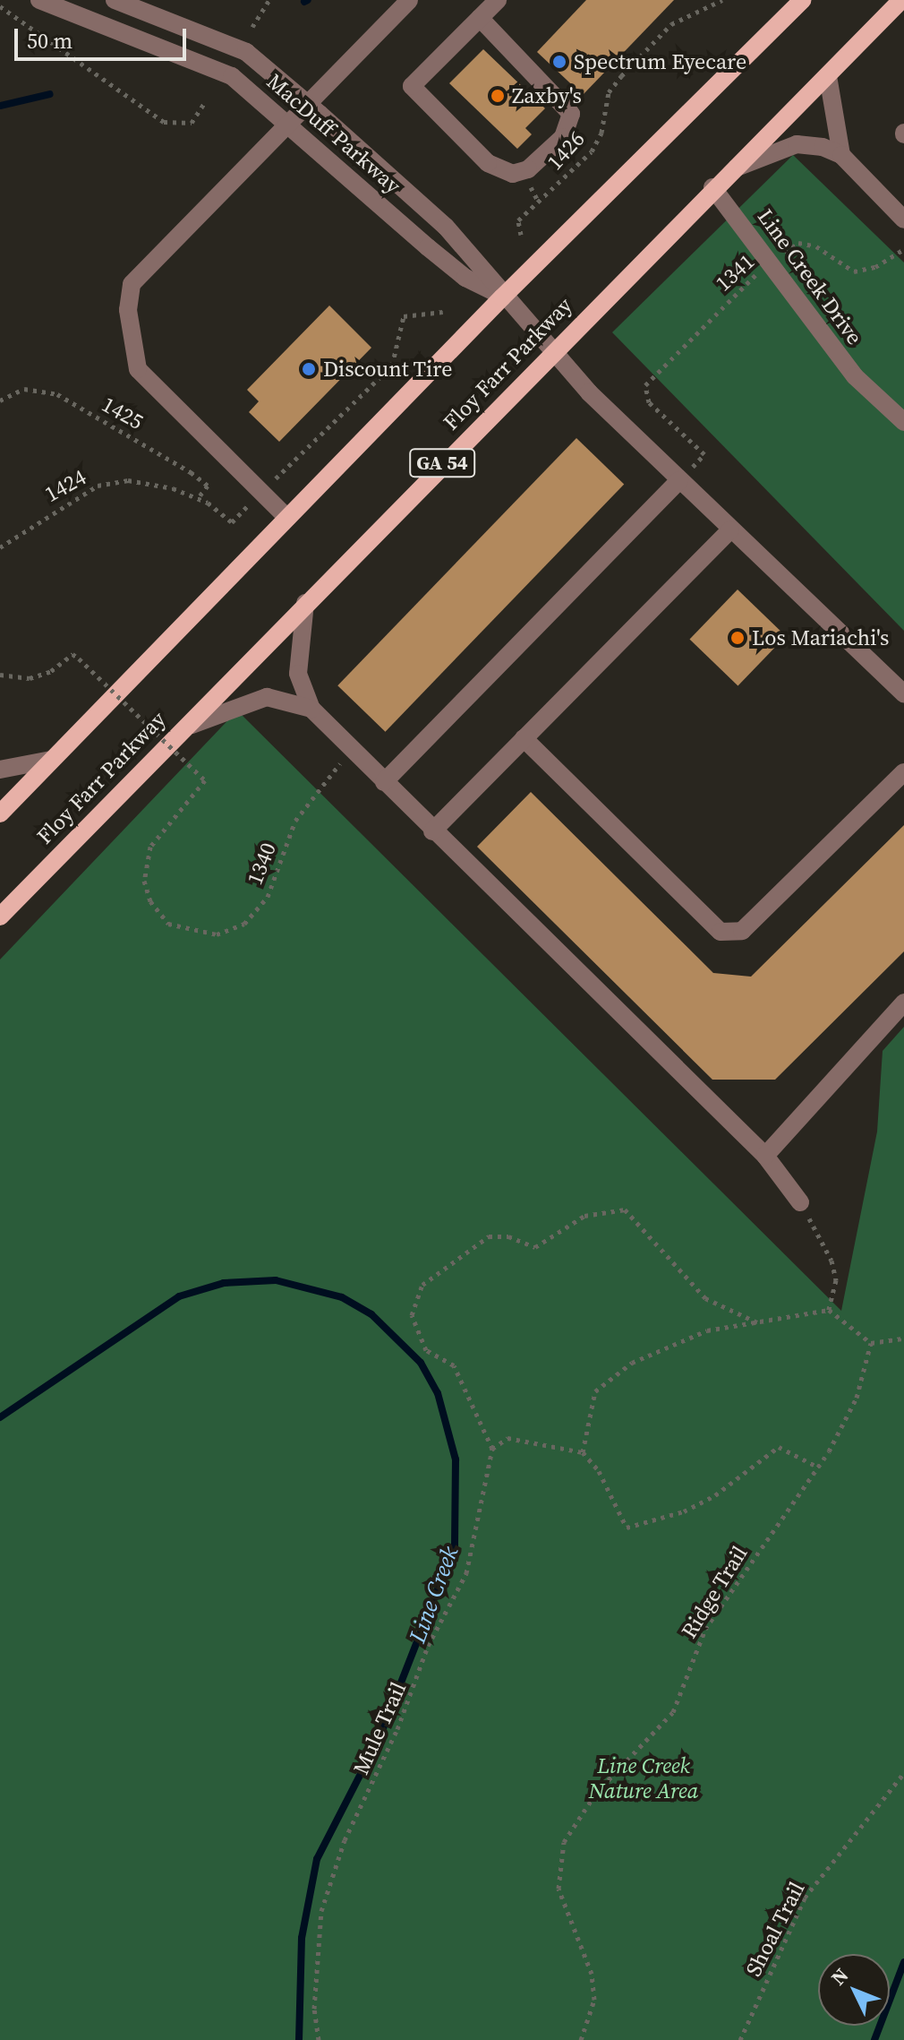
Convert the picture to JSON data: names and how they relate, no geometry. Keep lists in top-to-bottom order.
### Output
{
  "streets": {
    "main road": ["Floy Farr Parkway", "GA 54"],
    "street": ["MacDuff Parkway", "Line Creek Drive"],
    "path": [
      "1426",
      "1341",
      "1425",
      "1424",
      "1340",
      "Ridge Trail",
      "Mule Trail",
      "Shoal Trail"
    ]
  },
  "crossings": [
    ["MacDuff Parkway", "1341"],
    ["MacDuff Parkway", "Floy Farr Parkway"],
    ["1341", "Line Creek Drive"],
    ["Line Creek Drive", "Floy Farr Parkway"],
    ["1425", "1424"]
  ],
  "water": ["Line Creek"],
  "parks": ["Line Creek Nature Area"],
  "places": [
    "Spectrum Eyecare",
    "Zaxby's",
    "Discount Tire",
    "Los Mariachi's"
  ],
  "scale_bar": "50 m",
  "north": "top left"
}
